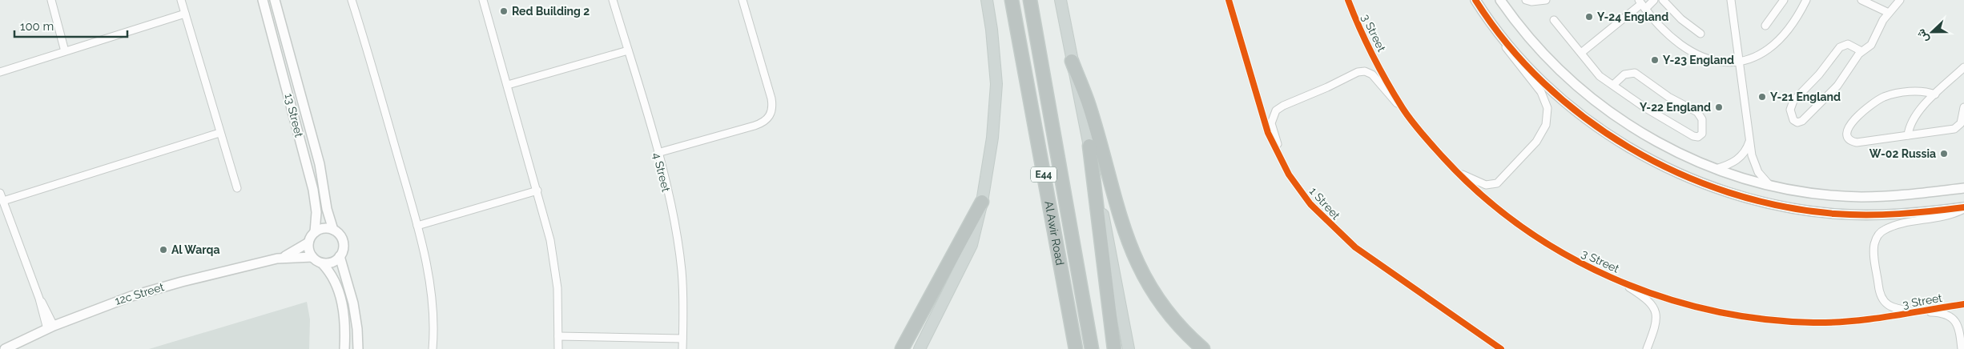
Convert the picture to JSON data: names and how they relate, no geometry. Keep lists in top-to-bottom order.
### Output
{
  "streets": {
    "highway": ["E44", "Al Awir Road"],
    "street": [
      "3 Street",
      "13 Street",
      "4 Street",
      "1 Street",
      "12c Street"
    ]
  },
  "crossings": [
    ["13 Street", "12c Street"]
  ],
  "places": [
    "Red Building 2",
    "Y-24 England",
    "Y-23 England",
    "Y-21 England",
    "Y-22 England",
    "W-02 Russia",
    "Al Warqa"
  ],
  "scale_bar": "100 m",
  "north": "left"
}
